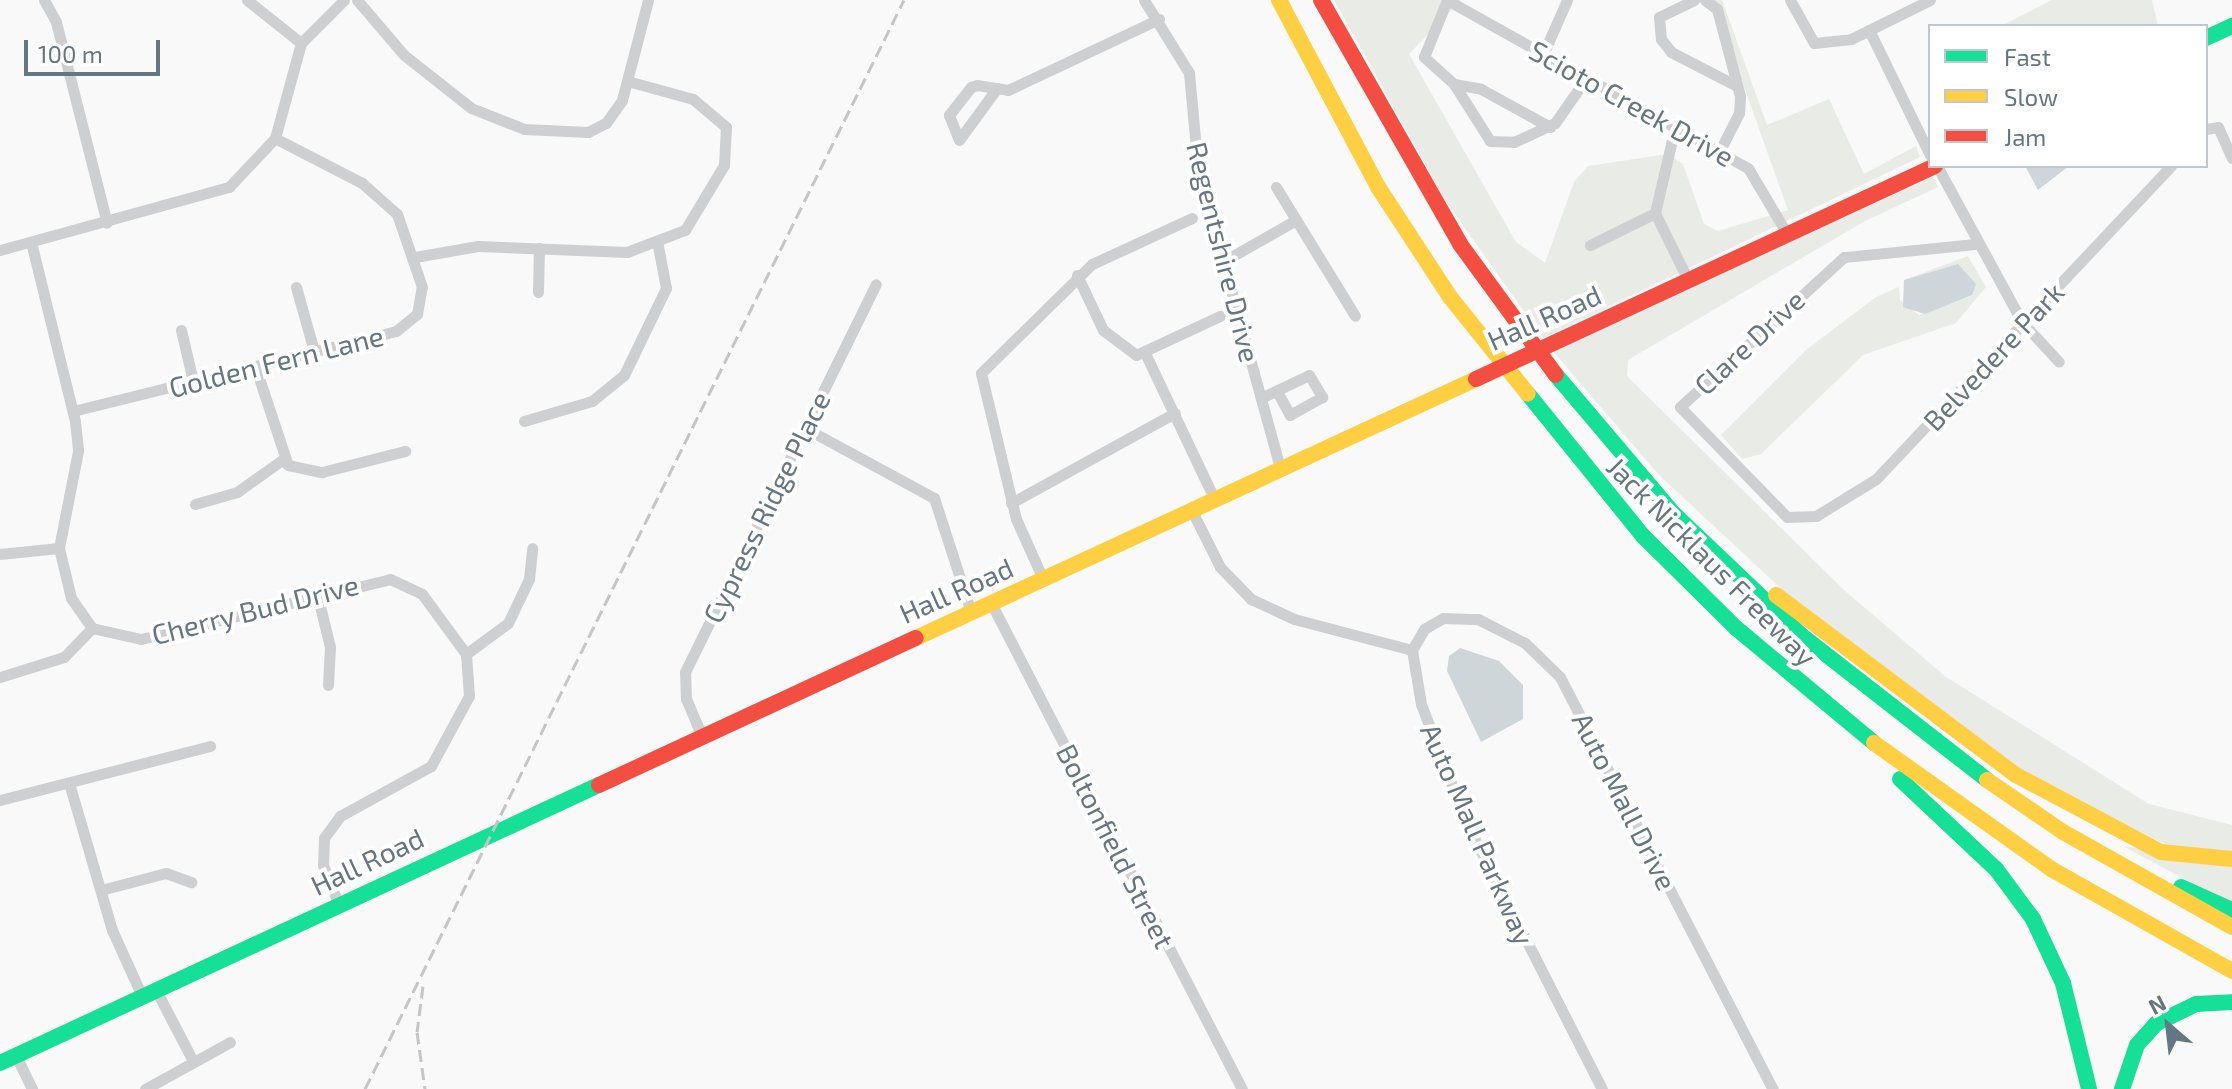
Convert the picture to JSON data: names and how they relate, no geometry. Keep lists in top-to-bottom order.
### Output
{
  "streets": {
    "main road": ["Hall Road", "Jack Nicklaus Freeway"],
    "street": [
      "Scioto Creek Drive",
      "Regentshire Drive",
      "Clare Drive",
      "Belvedere Park",
      "Golden Fern Lane",
      "Cypress Ridge Place",
      "Cherry Bud Drive",
      "Auto Mall Drive",
      "Auto Mall Parkway",
      "Boltonfield Street"
    ]
  },
  "crossings": [
    ["Scioto Creek Drive", "Hall Road"],
    ["Regentshire Drive", "Hall Road"],
    ["Hall Road", "Cypress Ridge Place"],
    ["Hall Road", "Boltonfield Street"],
    ["Clare Drive", "Belvedere Park"],
    ["Auto Mall Drive", "Auto Mall Parkway"]
  ],
  "legend": ["Fast", "Slow", "Jam"],
  "scale_bar": "100 m",
  "north": "top left"
}
